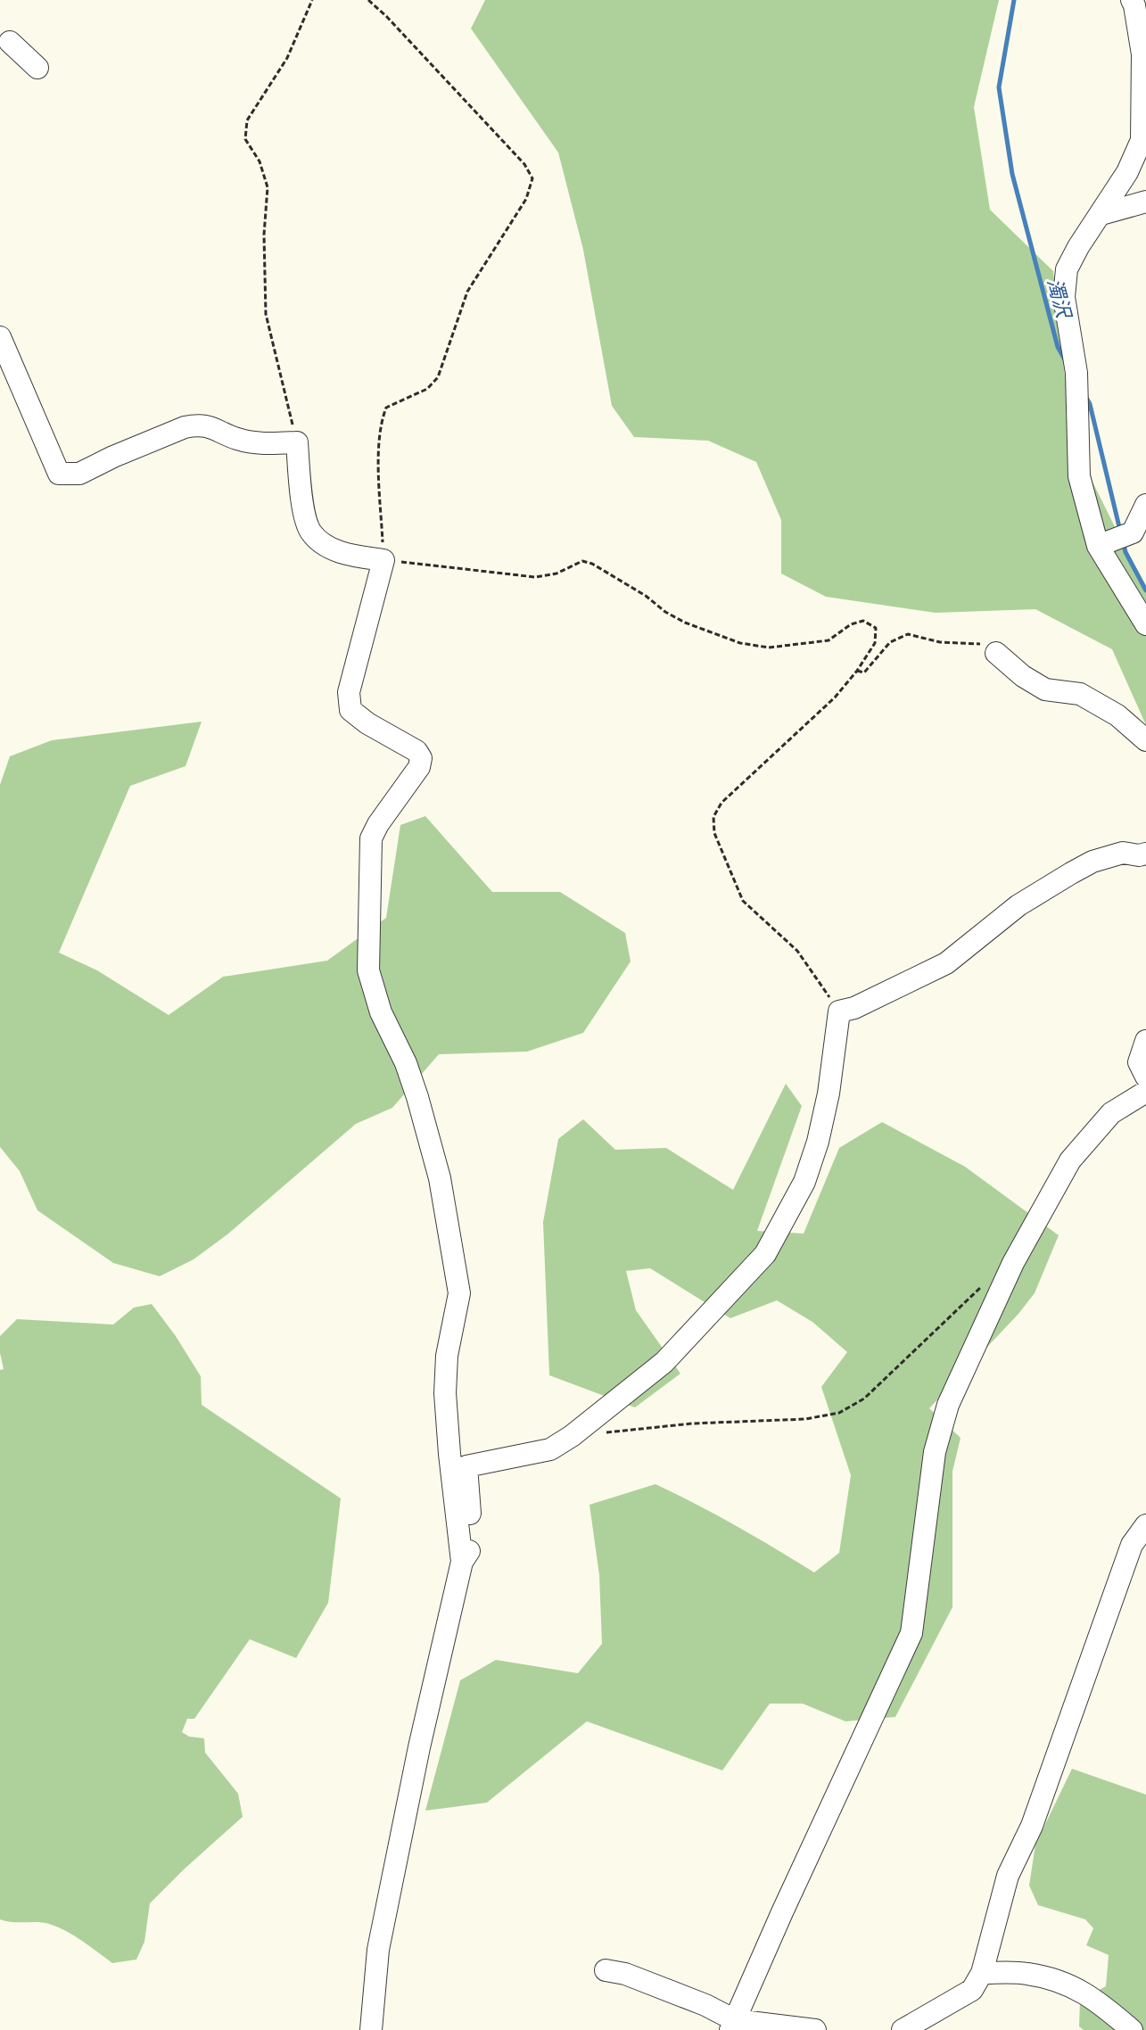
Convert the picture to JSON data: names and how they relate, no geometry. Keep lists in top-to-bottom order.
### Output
{
  "water": ["濁沢"]
}
